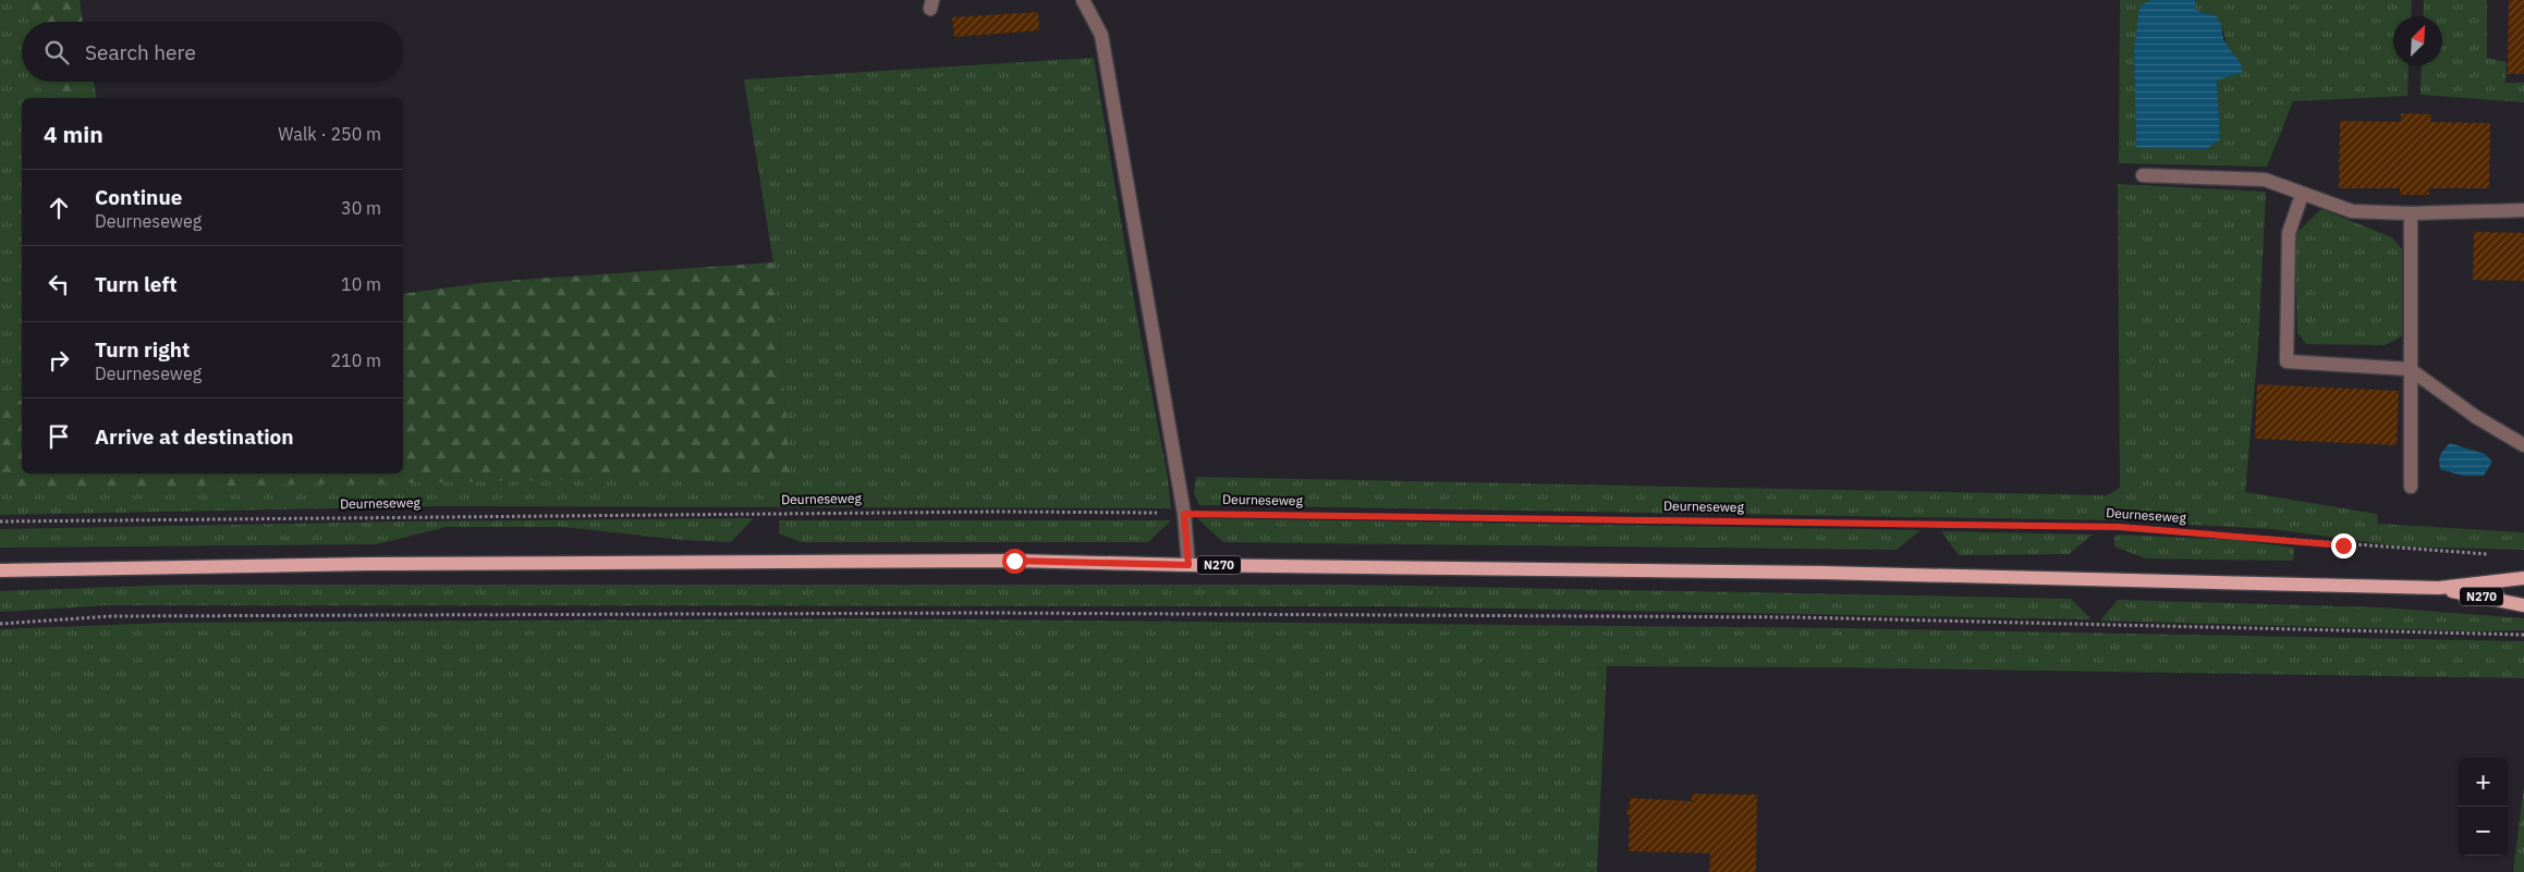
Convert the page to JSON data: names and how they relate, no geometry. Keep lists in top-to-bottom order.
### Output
{
  "streets": {
    "main road": ["N270"],
    "path": ["Deurneseweg"]
  },
  "north": "top right",
  "page": {
    "search": "Search here",
    "heading": ["4 min", "Walk · 250 m"],
    "list": [
      ["Continue", "Deurneseweg", "30 m"],
      ["Turn left", "10 m"],
      ["Turn right", "Deurneseweg", "210 m"],
      "Arrive at destination"
    ],
    "map_buttons": ["+", "−"]
  }
}
